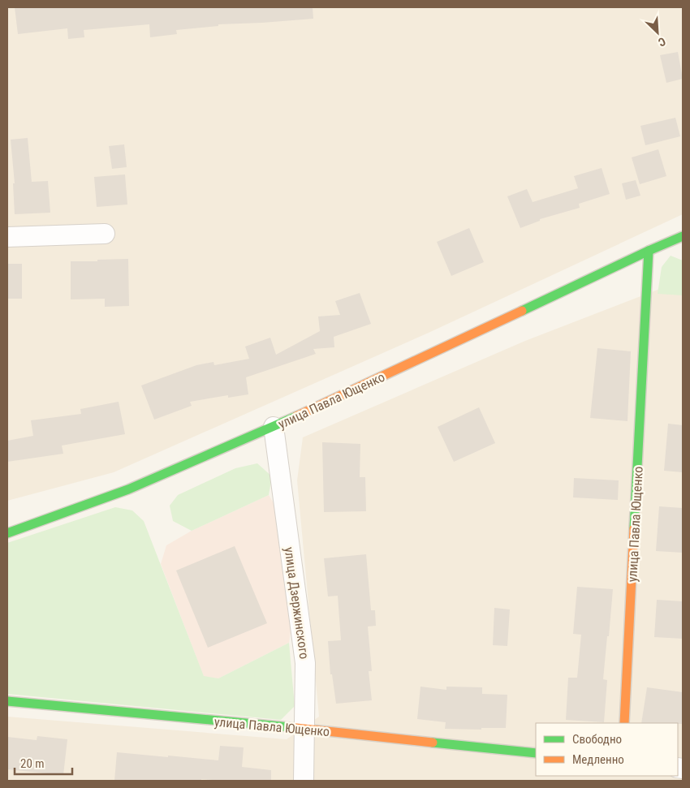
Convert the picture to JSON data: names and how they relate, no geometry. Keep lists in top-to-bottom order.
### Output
{
  "streets": {
    "street": ["улица Павла Ющенко", "улица Дзержинского"]
  },
  "crossings": [
    ["улица Павла Ющенко", "улица Дзержинского"]
  ],
  "legend": ["Свободно", "Медленно"],
  "scale_bar": "20 m",
  "north": "bottom right"
}
